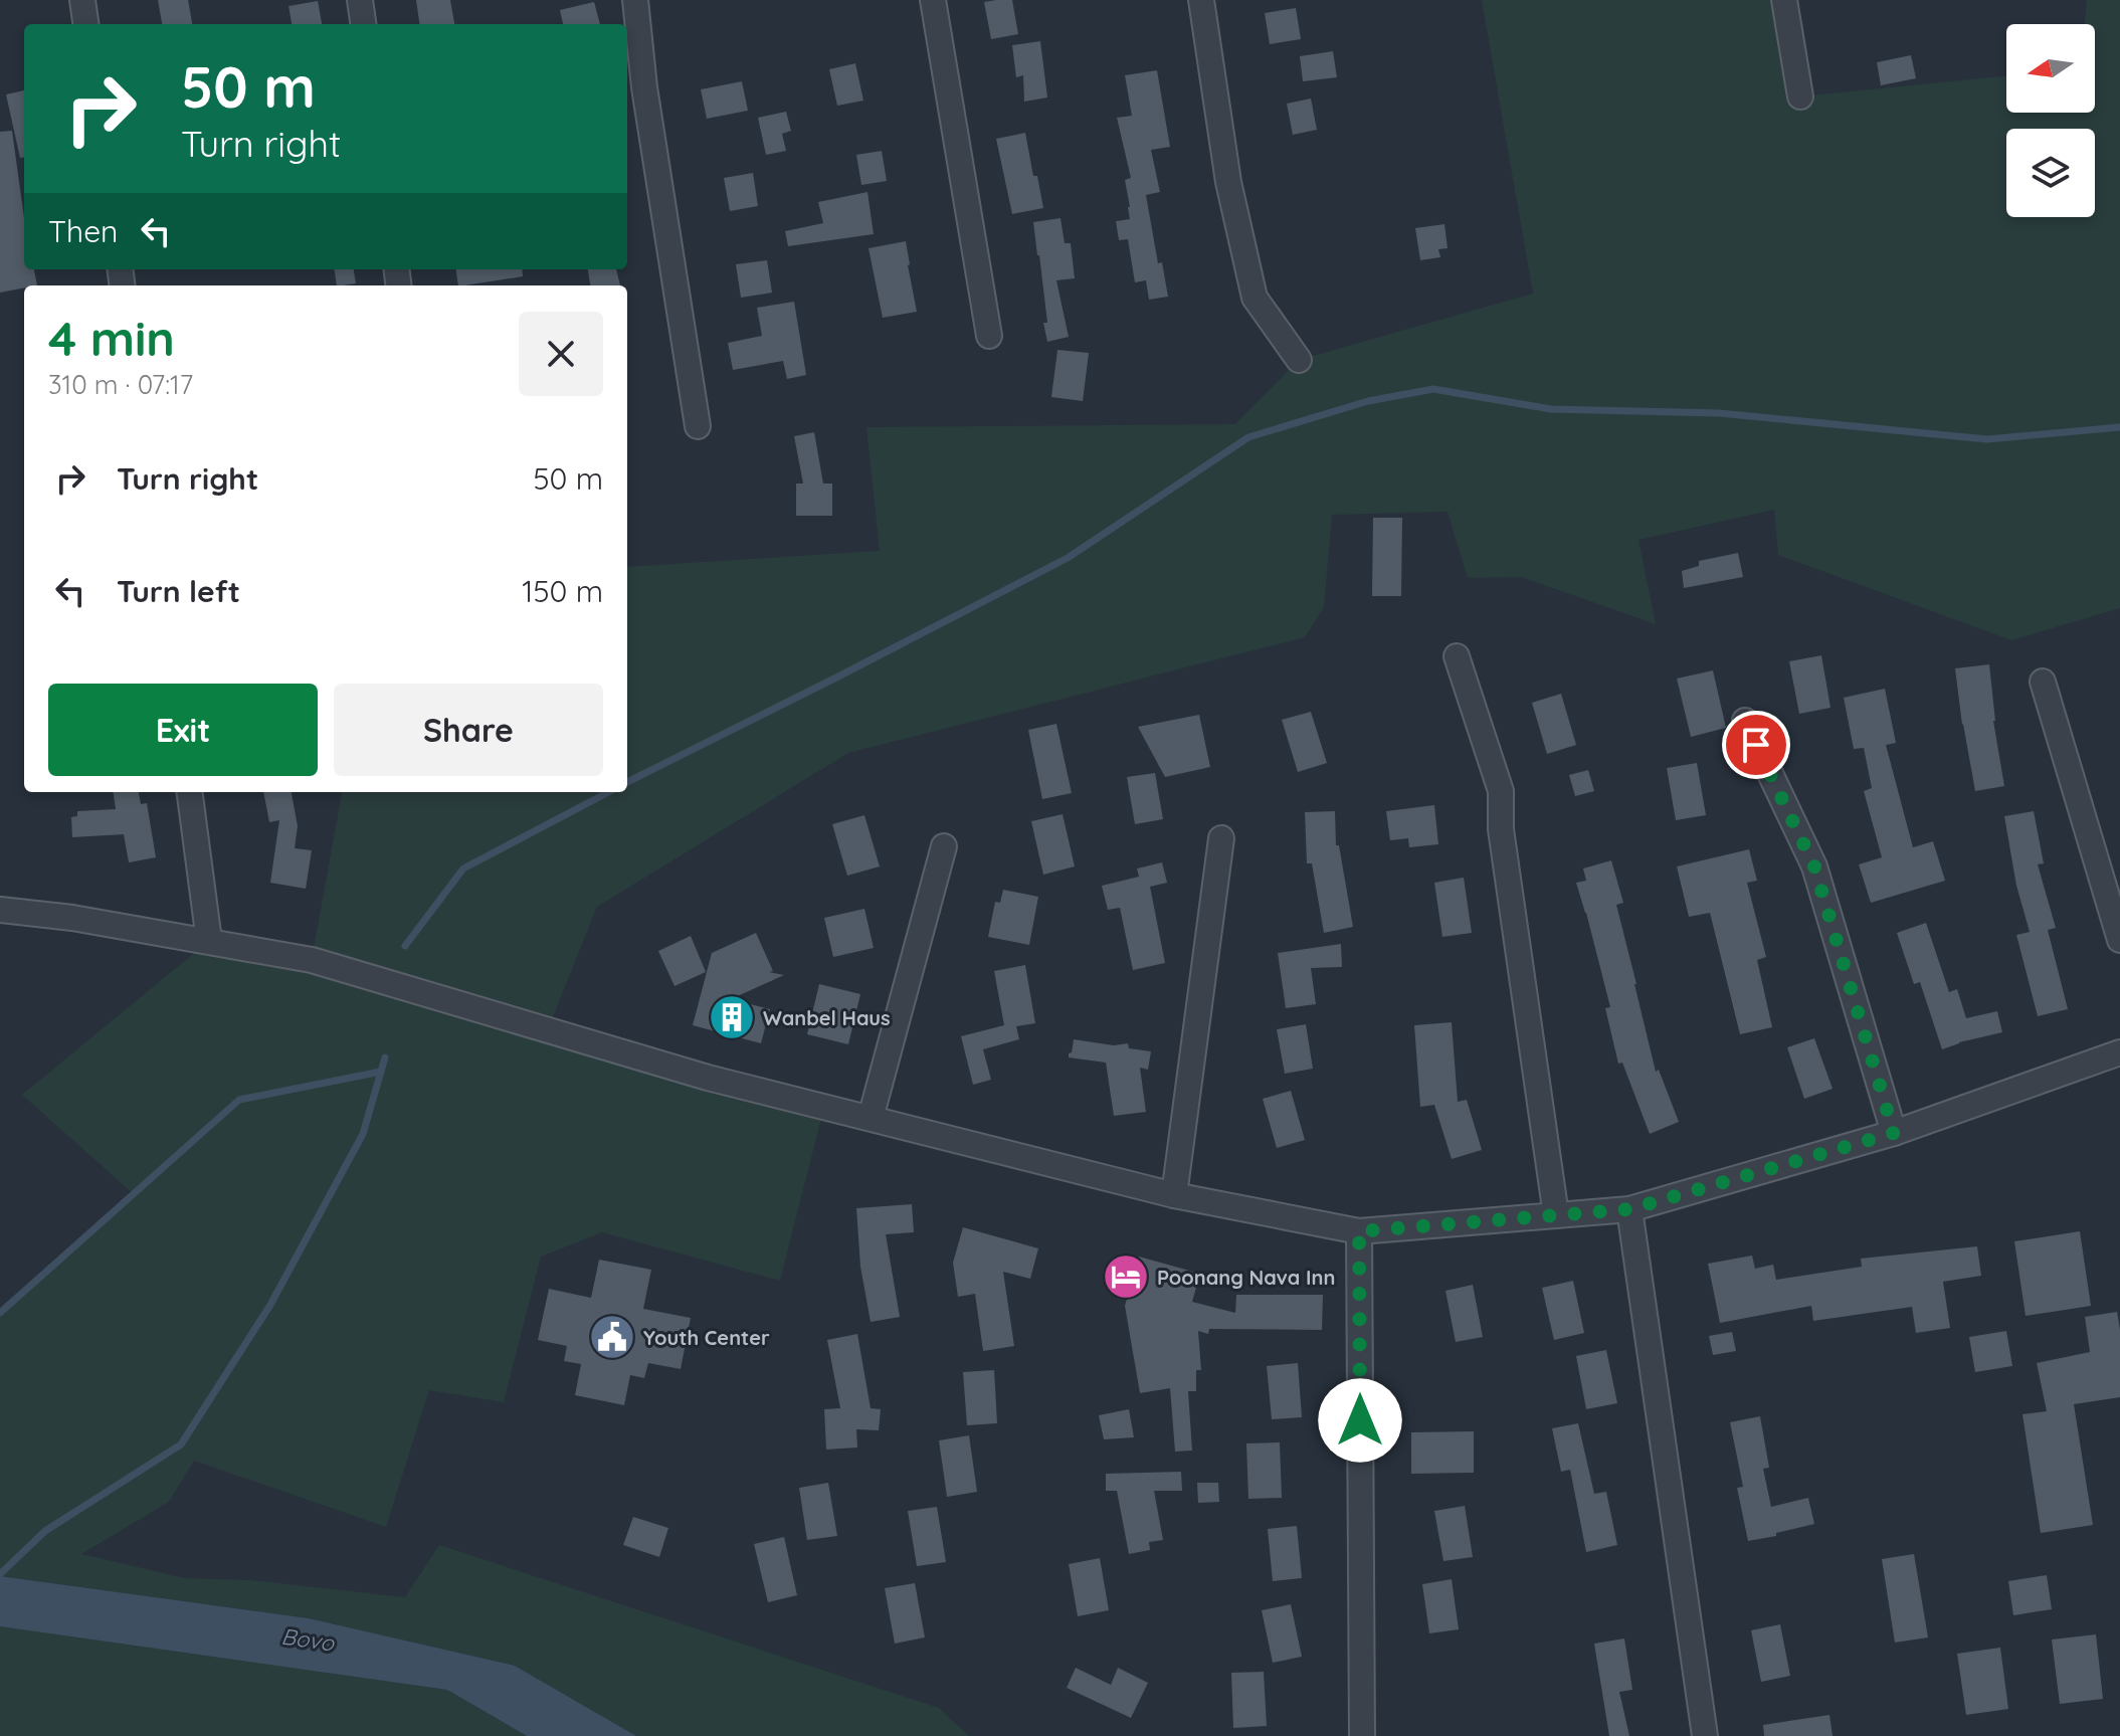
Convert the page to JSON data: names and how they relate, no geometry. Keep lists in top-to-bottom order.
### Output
{
  "water": ["Bovo"],
  "places": {
    "building": ["Wanbel Haus"],
    "hotel": ["Poonang Nava Inn"],
    "public building": ["Youth Center"]
  },
  "north": "left",
  "page": {
    "turn": ["50 m", "Turn right"],
    "then": "Then",
    "heading": ["4 min", "310 m · 07:17"],
    "list": [
      {
        "name": "Turn right",
        "value": "50 m"
      },
      {
        "name": "Turn left",
        "value": "150 m"
      }
    ],
    "buttons": ["Exit", "Share"]
  }
}
